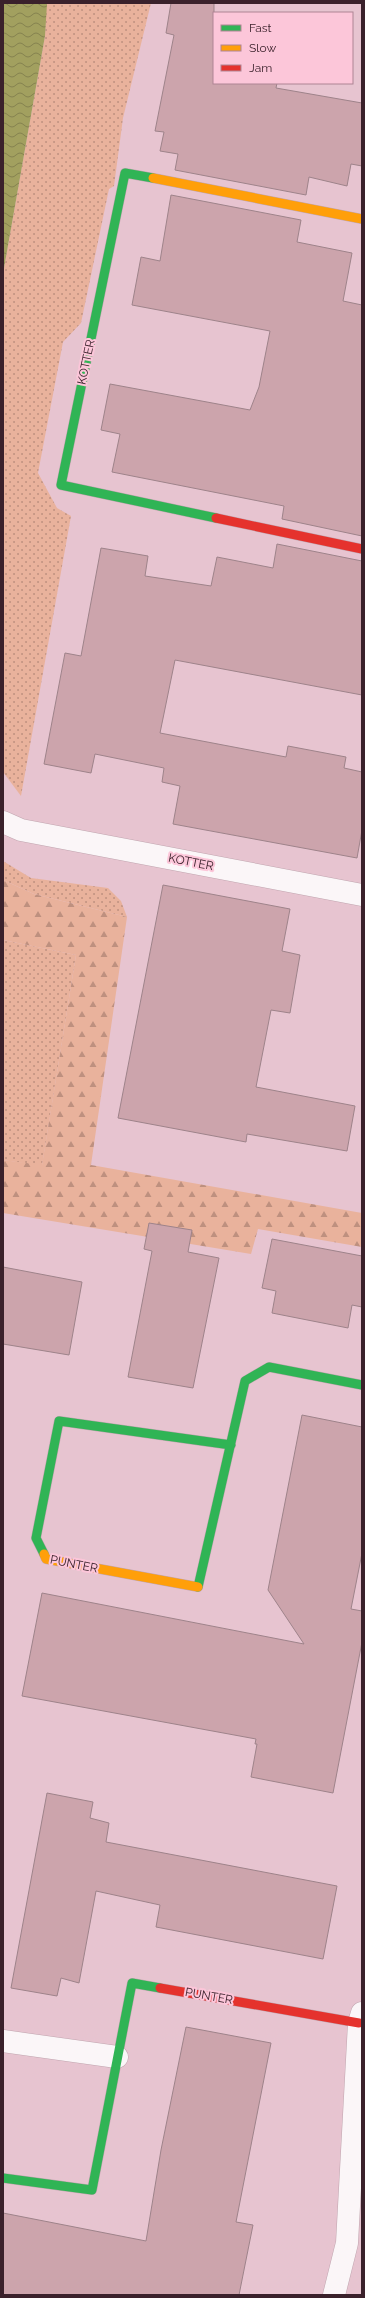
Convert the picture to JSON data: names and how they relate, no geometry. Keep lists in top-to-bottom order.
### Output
{
  "streets": {
    "street": ["KOTTER", "PUNTER"]
  },
  "legend": ["Fast", "Slow", "Jam"]
}
